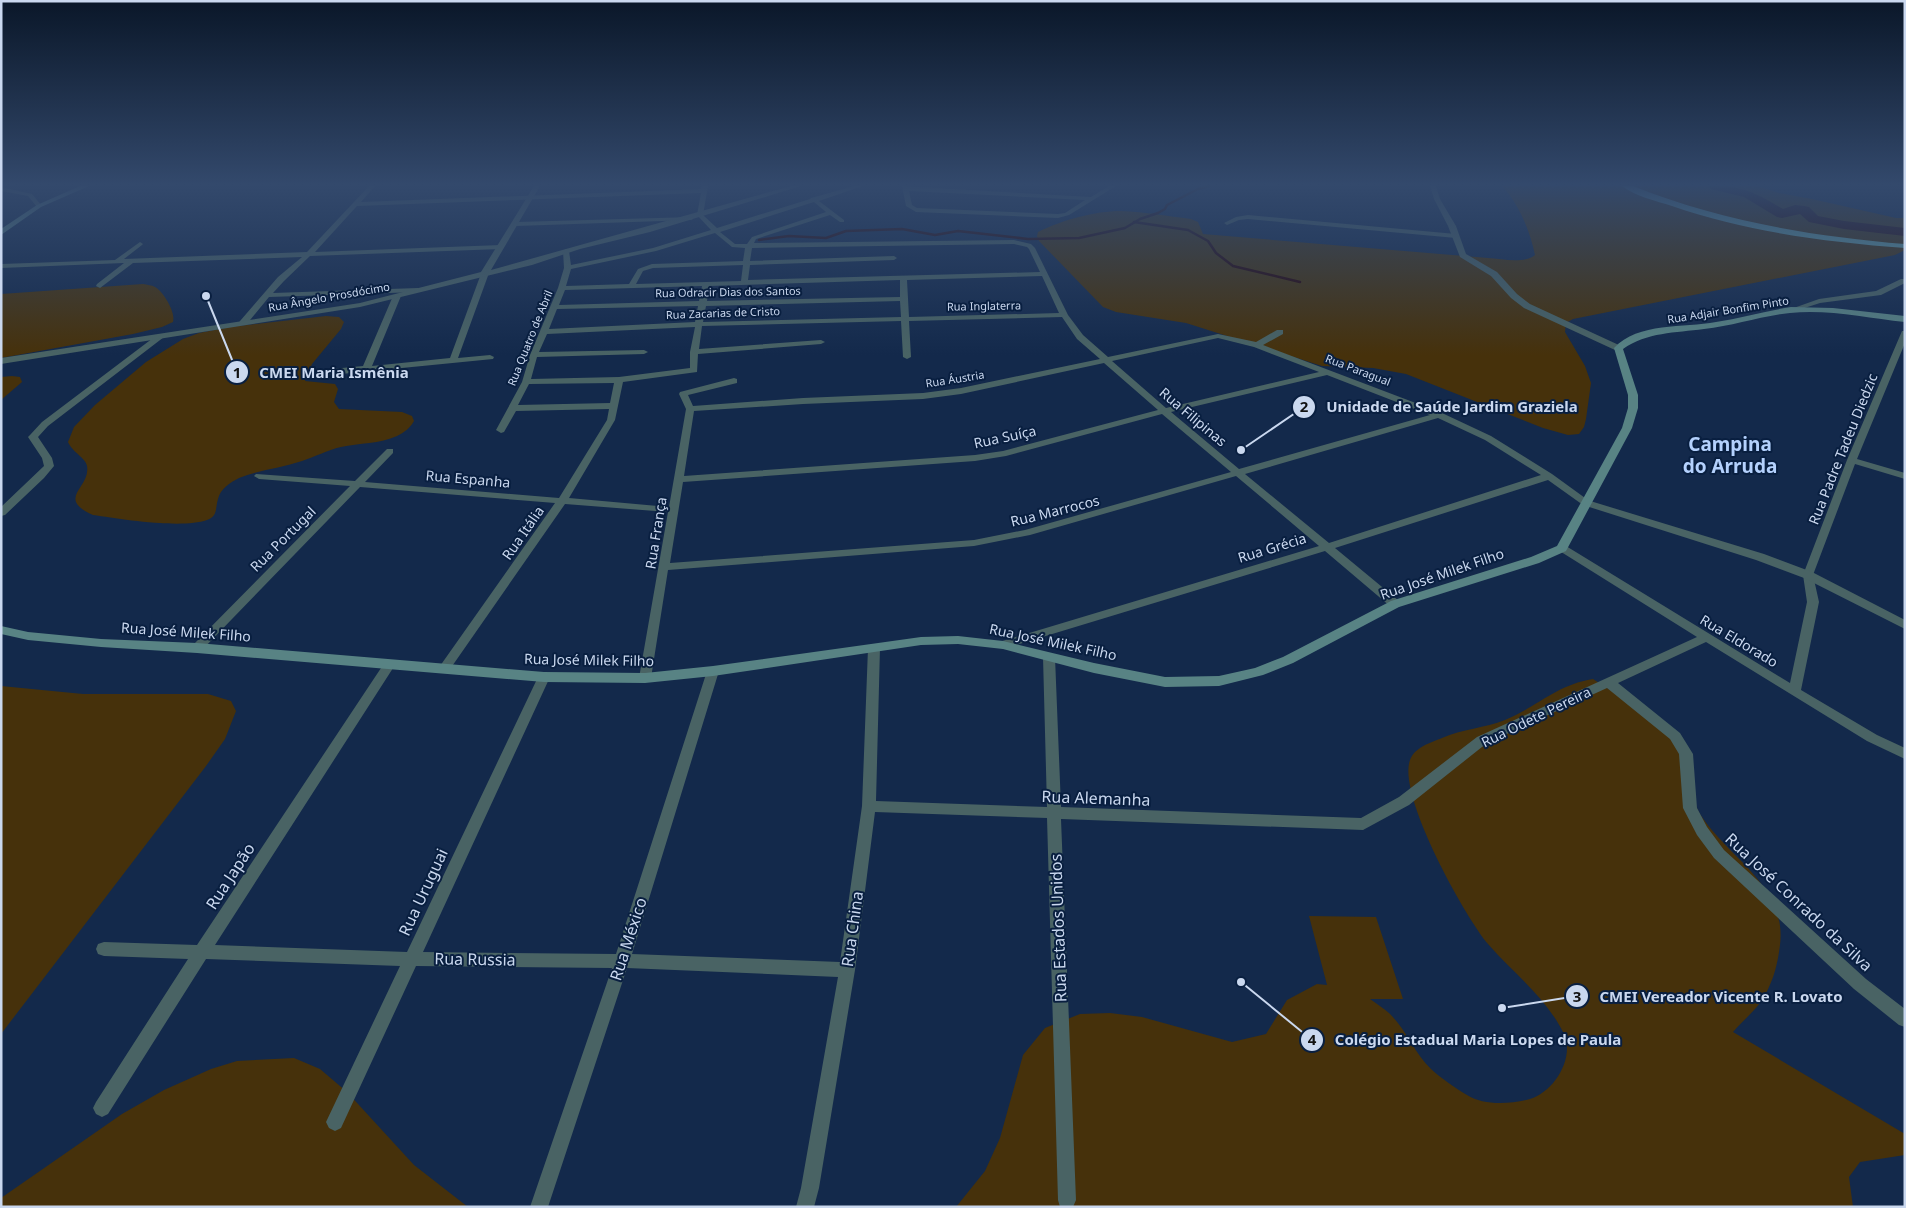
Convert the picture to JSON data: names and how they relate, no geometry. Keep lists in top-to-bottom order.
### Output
{
  "streets": {
    "main road": ["Rua Adjair Bonfim Pinto", "Rua José Milek Filho"],
    "street": [
      "Rua Odracir Dias dos Santos",
      "Rua Ângelo Prosdócimo",
      "Rua Inglaterra",
      "Rua Zacarias de Cristo",
      "Rua Quatro de Abril",
      "Rua Paragual",
      "Rua Áustria",
      "Rua Filipinas",
      "Rua Suíça",
      "Rua Padre Tadeu Diedzic",
      "Rua Espanha",
      "Rua Marrocos",
      "Rua Itália",
      "Rua França",
      "Rua Portugal",
      "Rua Grécia",
      "Rua Eldorado",
      "Rua Odete Pereira",
      "Rua Alemanha",
      "Rua Japão",
      "Rua Uruguai",
      "Rua José Conrado da Silva",
      "Rua Estados Unidos",
      "Rua China",
      "Rua México",
      "Rua Russia"
    ]
  },
  "crossings": [
    ["Rua Odracir Dias dos Santos", "Rua Quatro de Abril"],
    ["Rua Ângelo Prosdócimo", "Rua Quatro de Abril"],
    ["Rua Inglaterra", "Rua Zacarias de Cristo"],
    ["Rua Inglaterra", "Rua Filipinas"],
    ["Rua Zacarias de Cristo", "Rua Quatro de Abril"],
    ["Rua Paragual", "Rua Áustria"],
    ["Rua Paragual", "Rua Suíça"],
    ["Rua Paragual", "Rua Marrocos"],
    ["Rua Paragual", "Rua Grécia"],
    ["Rua Áustria", "Rua Filipinas"],
    ["Rua Áustria", "Rua França"],
    ["Rua Filipinas", "Rua Suíça"],
    ["Rua Filipinas", "Rua Marrocos"],
    ["Rua Filipinas", "Rua Grécia"],
    ["Rua Filipinas", "Rua José Milek Filho"],
    ["Rua Suíça", "Rua França"],
    ["Rua Espanha", "Rua Itália"],
    ["Rua Espanha", "Rua França"],
    ["Rua Espanha", "Rua Portugal"],
    ["Rua Marrocos", "Rua França"],
    ["Rua Itália", "Rua José Milek Filho"],
    ["Rua França", "Rua José Milek Filho"],
    ["Rua Portugal", "Rua José Milek Filho"],
    ["Rua Grécia", "Rua José Milek Filho"],
    ["Rua José Milek Filho", "Rua Eldorado"],
    ["Rua José Milek Filho", "Rua Japão"],
    ["Rua José Milek Filho", "Rua Uruguai"],
    ["Rua José Milek Filho", "Rua Estados Unidos"],
    ["Rua José Milek Filho", "Rua China"],
    ["Rua José Milek Filho", "Rua México"],
    ["Rua Eldorado", "Rua Odete Pereira"],
    ["Rua Odete Pereira", "Rua Alemanha"],
    ["Rua Odete Pereira", "Rua José Conrado da Silva"],
    ["Rua Alemanha", "Rua Estados Unidos"],
    ["Rua Alemanha", "Rua China"],
    ["Rua Japão", "Rua Russia"],
    ["Rua Uruguai", "Rua Russia"],
    ["Rua China", "Rua Russia"],
    ["Rua México", "Rua Russia"]
  ],
  "districts": ["Campina do Arruda"],
  "places": [
    "CMEI Maria Ismênia",
    "Unidade de Saúde Jardim Graziela",
    "Colégio Estadual Maria Lopes de Paula",
    "CMEI Vereador Vicente R. Lovato"
  ]
}
